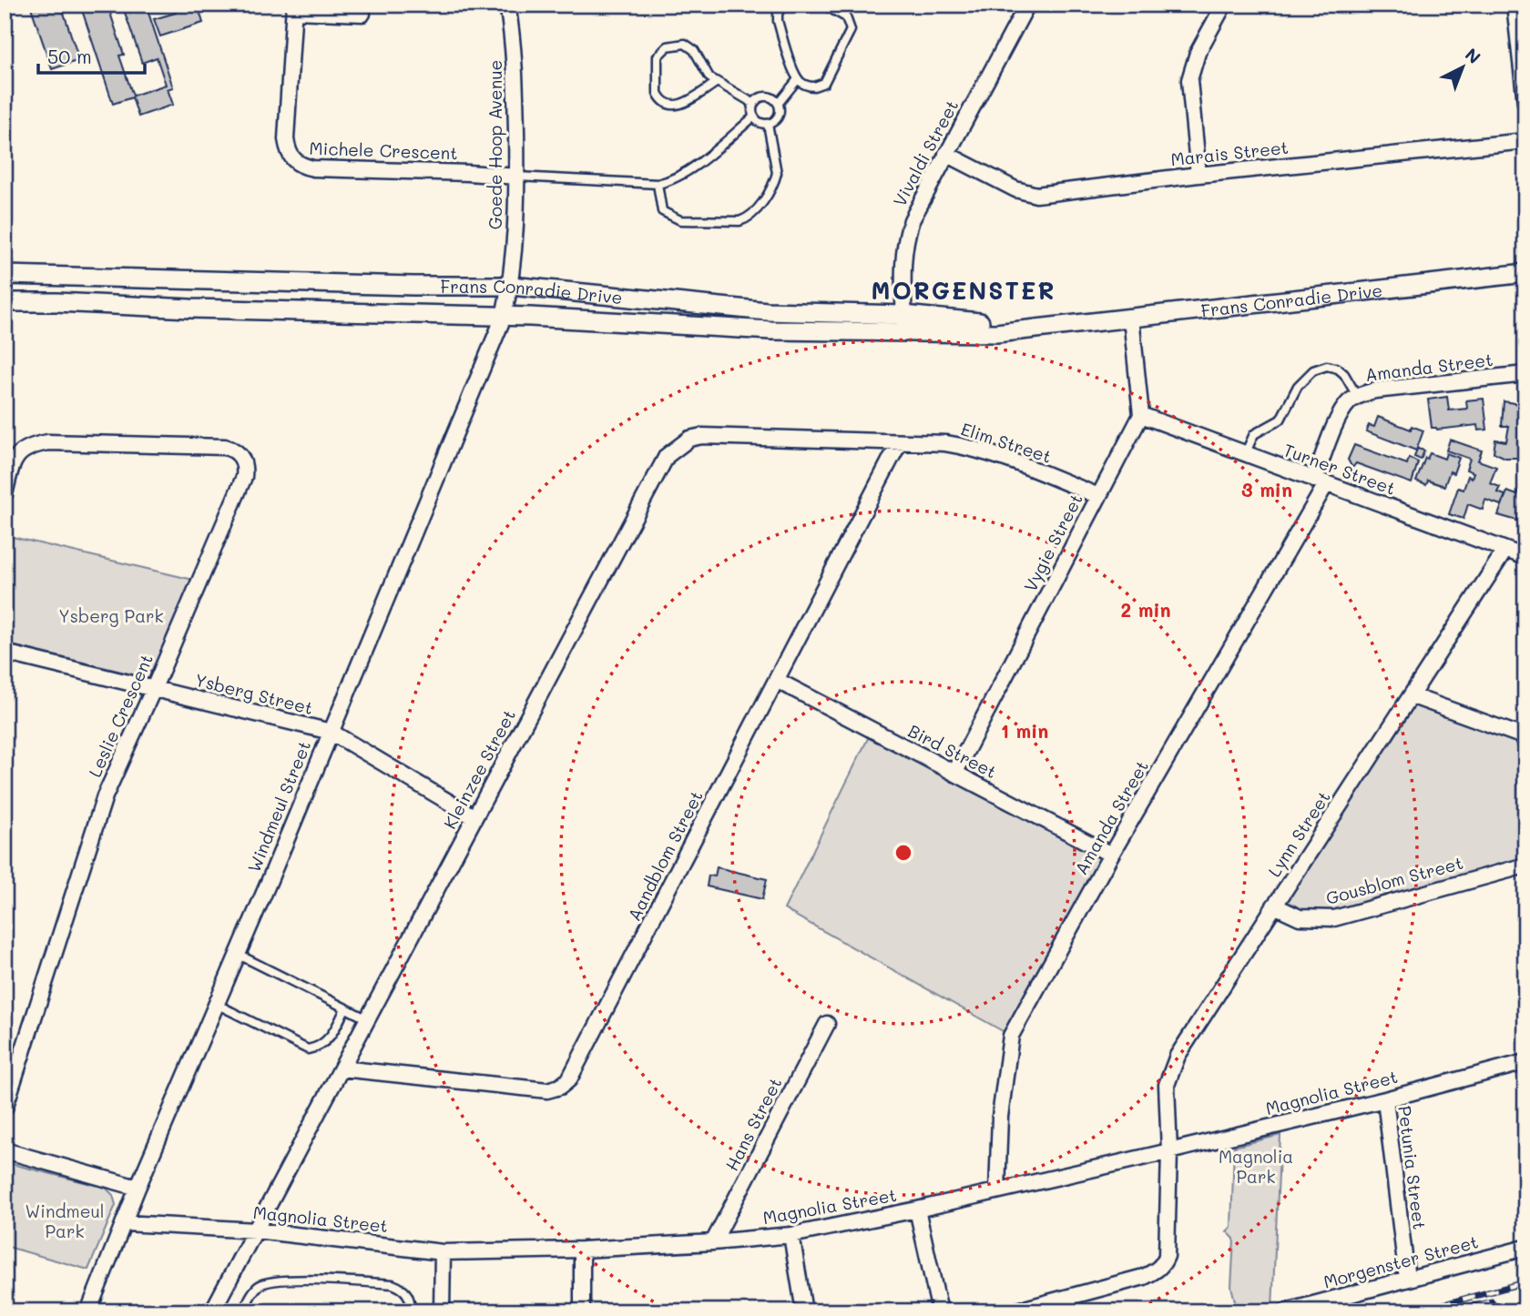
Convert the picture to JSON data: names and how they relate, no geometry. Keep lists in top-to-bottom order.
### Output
{
  "streets": {
    "street": [
      "Goede Hoop Avenue",
      "Michele Crescent",
      "Vivaldi Street",
      "Marais Street",
      "Frans Conradie Drive",
      "Amanda Street",
      "Elim Street",
      "Turner Street",
      "Vygie Street",
      "Ysberg Street",
      "Leslie Crescent",
      "Bird Street",
      "Kleinzee Street",
      "Windmeul Street",
      "Lynn Street",
      "Aandblom Street",
      "Gousblom Street",
      "Magnolia Street",
      "Hans Street",
      "Petunia Street",
      "Morgenster Street"
    ]
  },
  "crossings": [
    ["Goede Hoop Avenue", "Michele Crescent"],
    ["Goede Hoop Avenue", "Frans Conradie Drive"],
    ["Goede Hoop Avenue", "Windmeul Street"],
    ["Vivaldi Street", "Marais Street"],
    ["Vivaldi Street", "Frans Conradie Drive"],
    ["Frans Conradie Drive", "Windmeul Street"],
    ["Amanda Street", "Turner Street"],
    ["Amanda Street", "Bird Street"],
    ["Amanda Street", "Magnolia Street"],
    ["Elim Street", "Vygie Street"],
    ["Elim Street", "Kleinzee Street"],
    ["Elim Street", "Aandblom Street"],
    ["Turner Street", "Vygie Street"],
    ["Turner Street", "Lynn Street"],
    ["Vygie Street", "Bird Street"],
    ["Ysberg Street", "Leslie Crescent"],
    ["Ysberg Street", "Kleinzee Street"],
    ["Ysberg Street", "Windmeul Street"],
    ["Bird Street", "Aandblom Street"],
    ["Kleinzee Street", "Aandblom Street"],
    ["Kleinzee Street", "Magnolia Street"],
    ["Windmeul Street", "Magnolia Street"],
    ["Lynn Street", "Gousblom Street"],
    ["Lynn Street", "Magnolia Street"],
    ["Magnolia Street", "Hans Street"],
    ["Magnolia Street", "Petunia Street"],
    ["Petunia Street", "Morgenster Street"]
  ],
  "districts": ["MORGENSTER"],
  "parks": ["Ysberg Park", "Magnolia Park", "Windmeul Park"],
  "scale_bar": "50 m",
  "north": "top right",
  "rings": ["3 min", "2 min", "1 min"]
}
